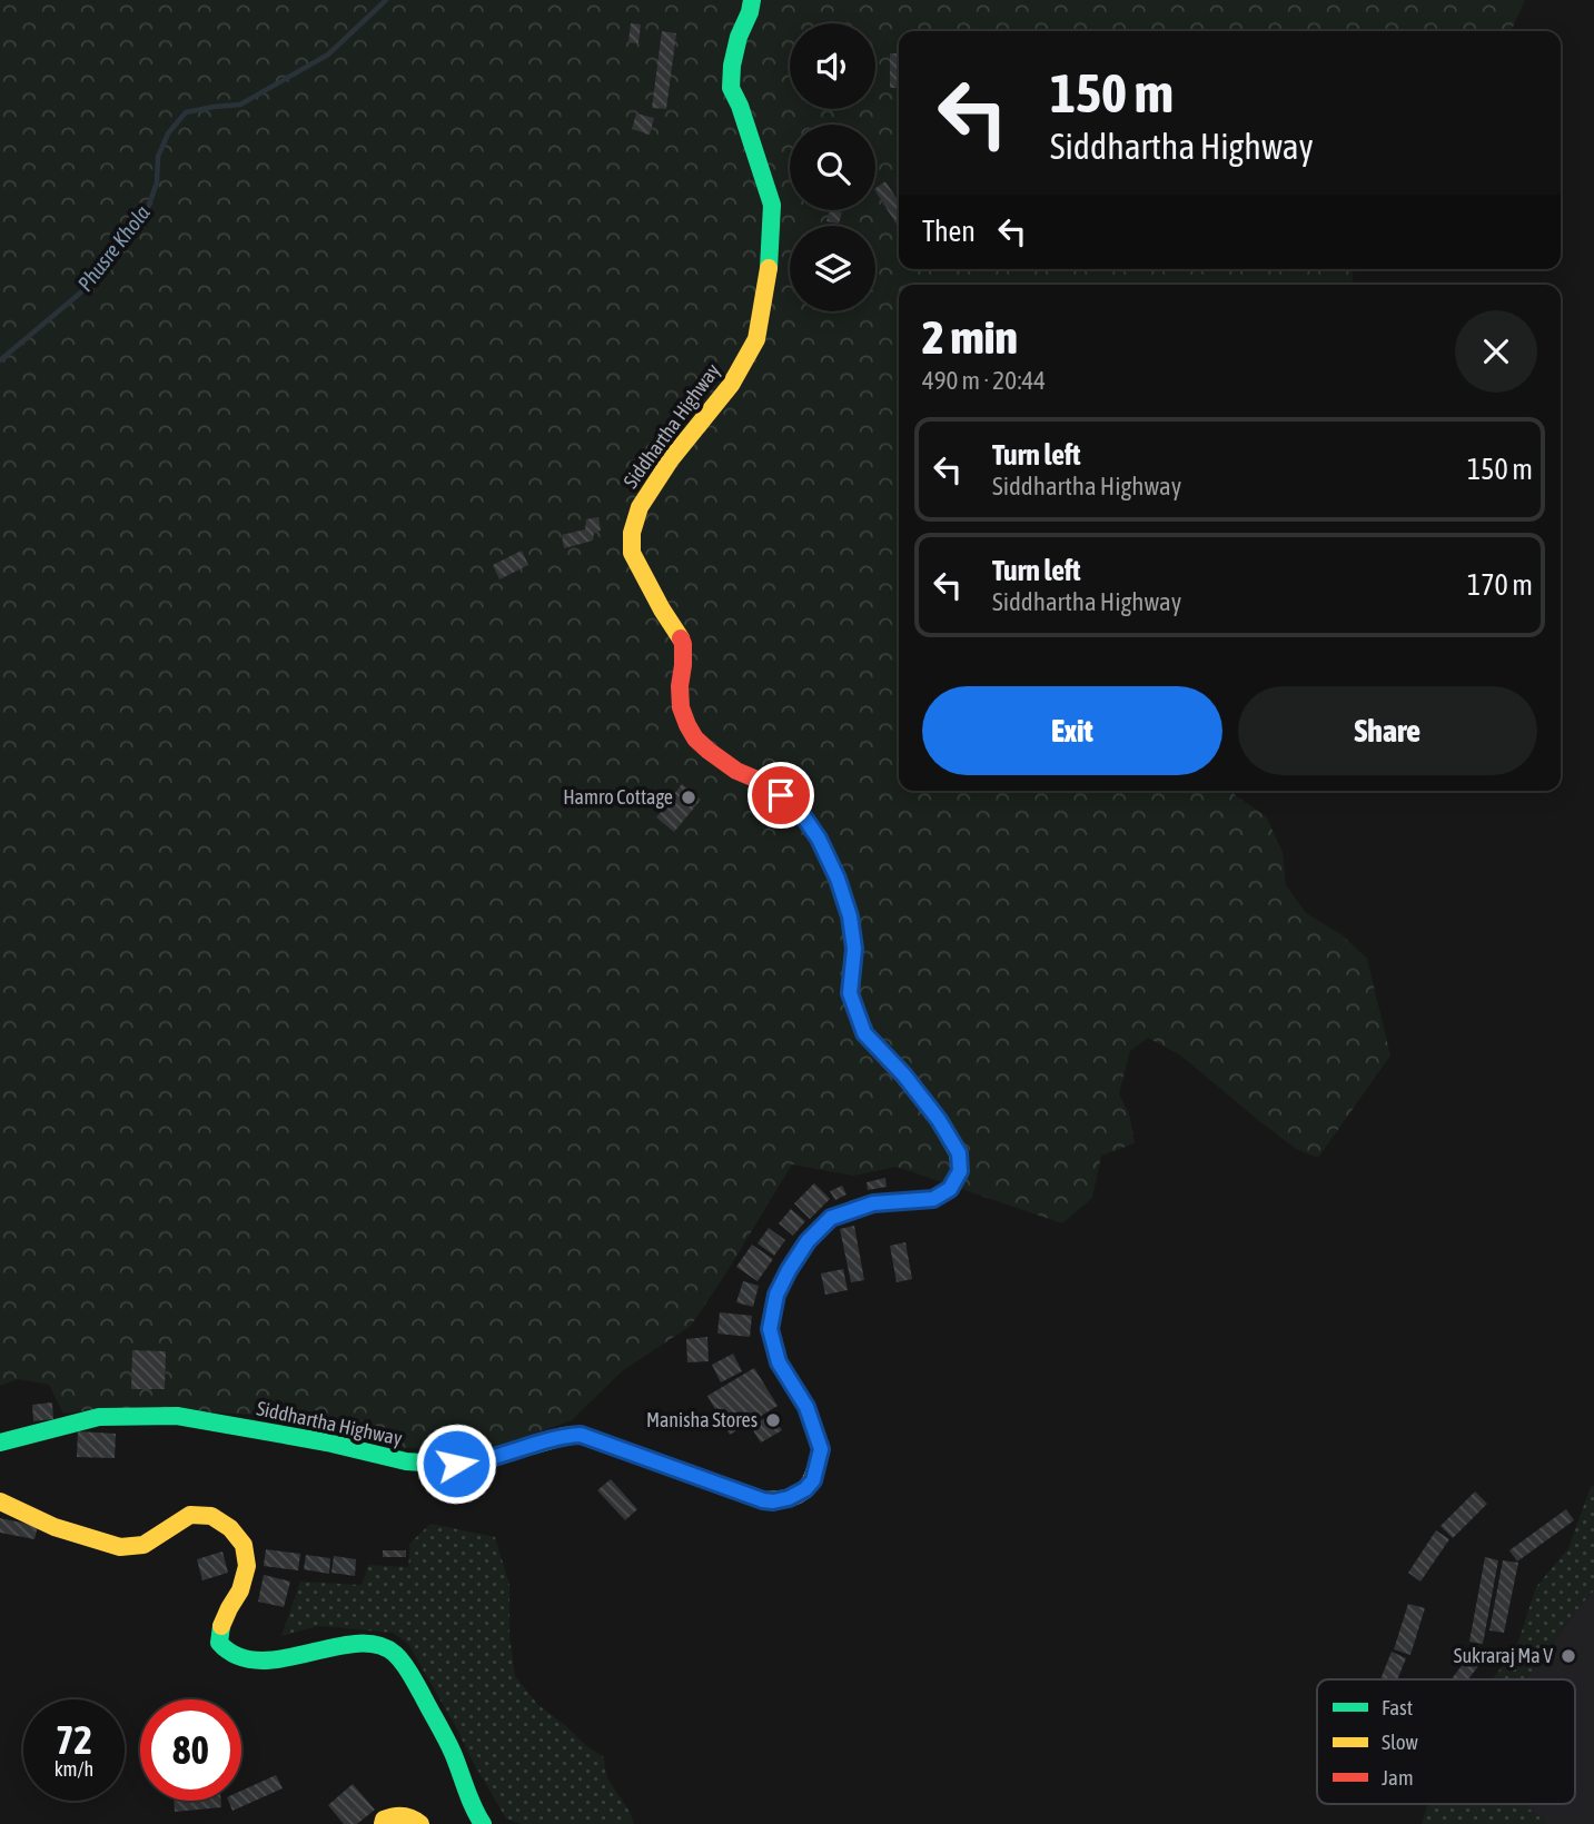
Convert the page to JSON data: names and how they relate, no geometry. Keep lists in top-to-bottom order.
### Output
{
  "streets": {
    "main road": ["Siddhartha Highway"]
  },
  "water": ["Phusre Khola"],
  "places": ["Hamro Cottage", "Manisha Stores", "Sukraraj Ma V"],
  "legend": ["Fast", "Slow", "Jam"],
  "page": {
    "turn": ["150 m", "Siddhartha Highway"],
    "then": "Then",
    "heading": ["2 min", "490 m · 20:44"],
    "list": [
      {
        "name": "Turn left",
        "note": "Siddhartha Highway",
        "value": "150 m"
      },
      {
        "name": "Turn left",
        "note": "Siddhartha Highway",
        "value": "170 m"
      }
    ],
    "buttons": ["Exit", "Share"],
    "speed": "72 km/h",
    "limit": "80"
  }
}
